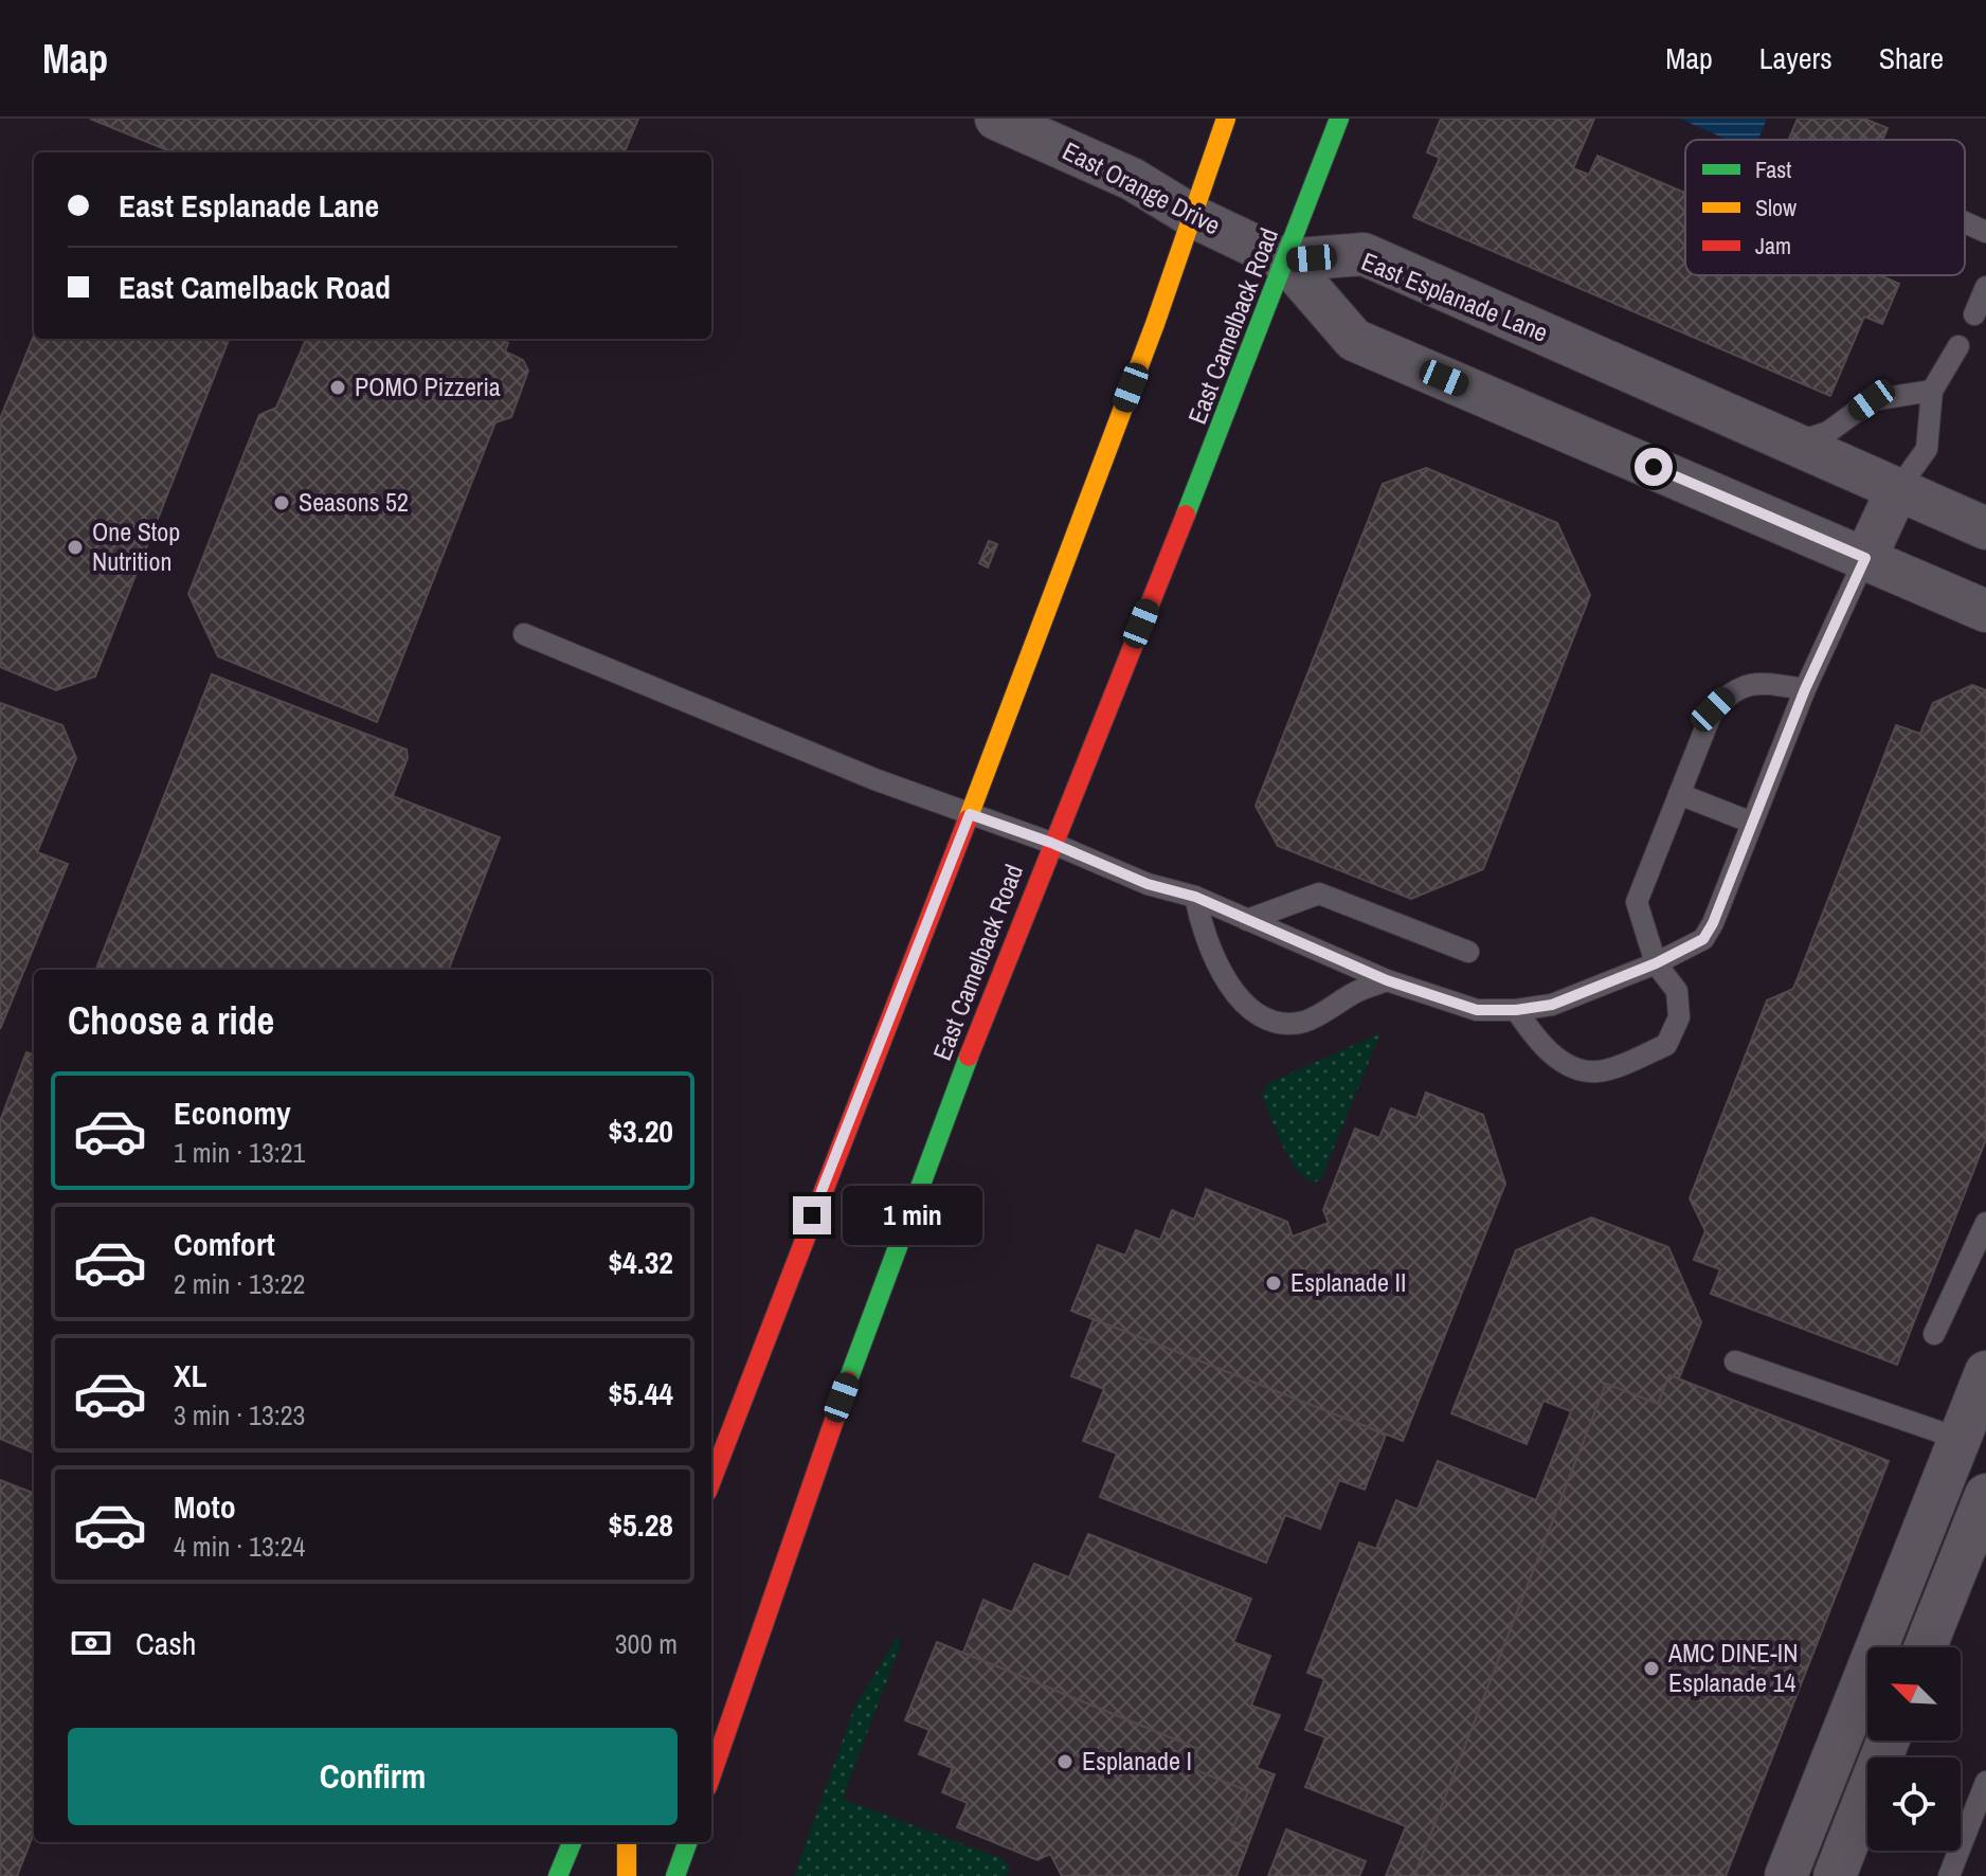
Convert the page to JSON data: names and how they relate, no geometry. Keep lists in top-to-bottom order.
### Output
{
  "streets": {
    "main road": ["East Camelback Road"],
    "street": ["East Orange Drive", "East Esplanade Lane"]
  },
  "crossings": [
    ["East Orange Drive", "East Esplanade Lane"],
    ["East Orange Drive", "East Camelback Road"],
    ["East Esplanade Lane", "East Camelback Road"]
  ],
  "places": [
    "POMO Pizzeria",
    "Seasons 52",
    "One Stop Nutrition",
    "Esplanade II",
    "AMC DINE-IN Esplanade 14",
    "Esplanade I"
  ],
  "legend": ["Fast", "Slow", "Jam"],
  "north": "top left",
  "page": {
    "header": "Map",
    "nav": ["Map", "Layers", "Share"],
    "banner": ["East Esplanade Lane", "East Camelback Road"],
    "heading": "Choose a ride",
    "list": [
      {
        "name": "Economy",
        "note": "1 min · 13:21",
        "value": "$3.20"
      },
      {
        "name": "Comfort",
        "note": "2 min · 13:22",
        "value": "$4.32"
      },
      {
        "name": "XL",
        "note": "3 min · 13:23",
        "value": "$5.44"
      },
      {
        "name": "Moto",
        "note": "4 min · 13:24",
        "value": "$5.28"
      }
    ],
    "bubble": "1 min",
    "pay": ["Cash", "300 m"],
    "buttons": "Confirm"
  }
}
